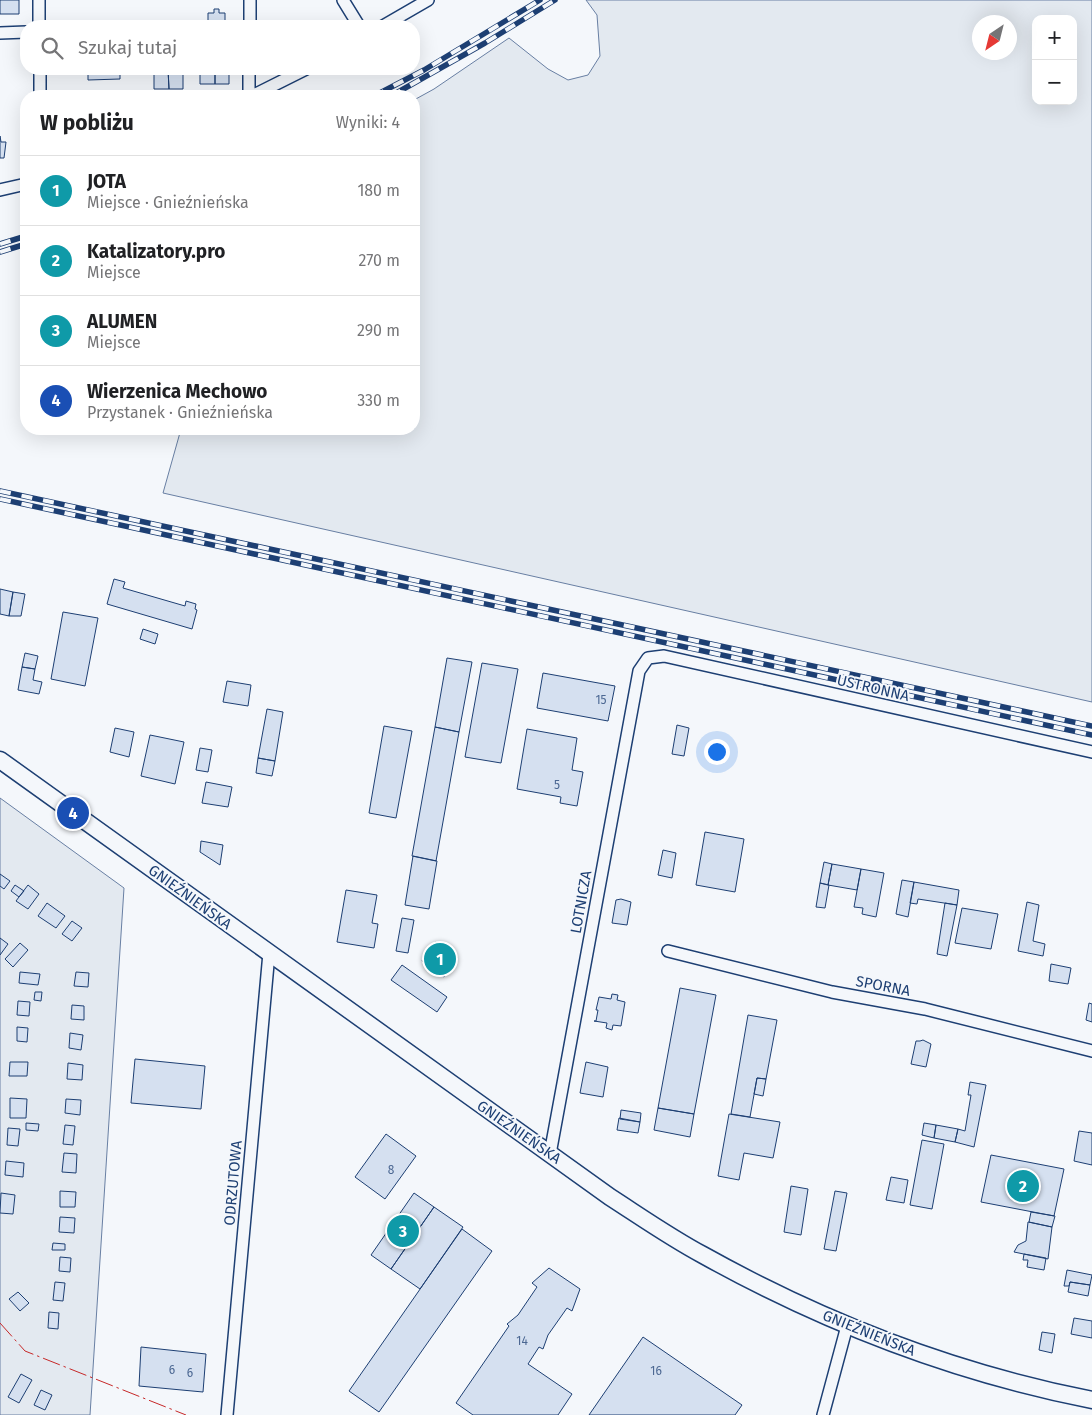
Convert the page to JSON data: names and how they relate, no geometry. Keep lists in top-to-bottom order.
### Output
{
  "streets": {
    "main road": ["GNIEŹNIEŃSKA"],
    "street": [
      "USTRONNA",
      "LOTNICZA",
      "SPORNA",
      "ODRZUTOWA"
    ]
  },
  "crossings": [
    ["USTRONNA", "LOTNICZA"],
    ["GNIEŹNIEŃSKA", "LOTNICZA"],
    ["GNIEŹNIEŃSKA", "ODRZUTOWA"]
  ],
  "house_numbers": [
    "15",
    "5",
    "8",
    "14",
    "6",
    "16",
    "6"
  ],
  "north": "bottom left",
  "page": {
    "map_buttons": ["+", "−"],
    "search": "Szukaj tutaj",
    "heading": ["W pobliżu", "Wyniki: 4"],
    "list": [
      {
        "mark": "1",
        "name": "JOTA",
        "note": "Miejsce · Gnieźnieńska",
        "value": "180 m"
      },
      {
        "mark": "2",
        "name": "Katalizatory.pro",
        "note": "Miejsce",
        "value": "270 m"
      },
      {
        "mark": "3",
        "name": "ALUMEN",
        "note": "Miejsce",
        "value": "290 m"
      },
      {
        "mark": "4",
        "name": "Wierzenica Mechowo",
        "note": "Przystanek · Gnieźnieńska",
        "value": "330 m"
      }
    ],
    "pins": [
      "4",
      "1",
      "2",
      "3"
    ]
  }
}
